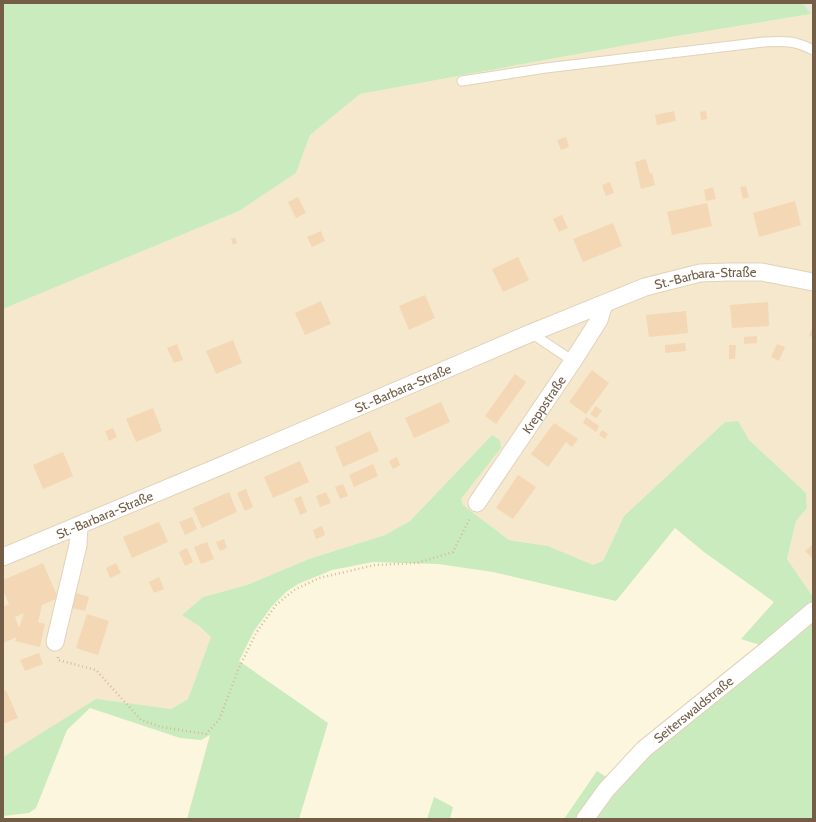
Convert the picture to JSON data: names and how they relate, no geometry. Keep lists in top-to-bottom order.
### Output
{
  "streets": {
    "street": ["St.-Barbara-Straße", "Kreppstraße", "Seiterswaldstraße"]
  },
  "crossings": [
    ["St.-Barbara-Straße", "Kreppstraße"]
  ]
}
